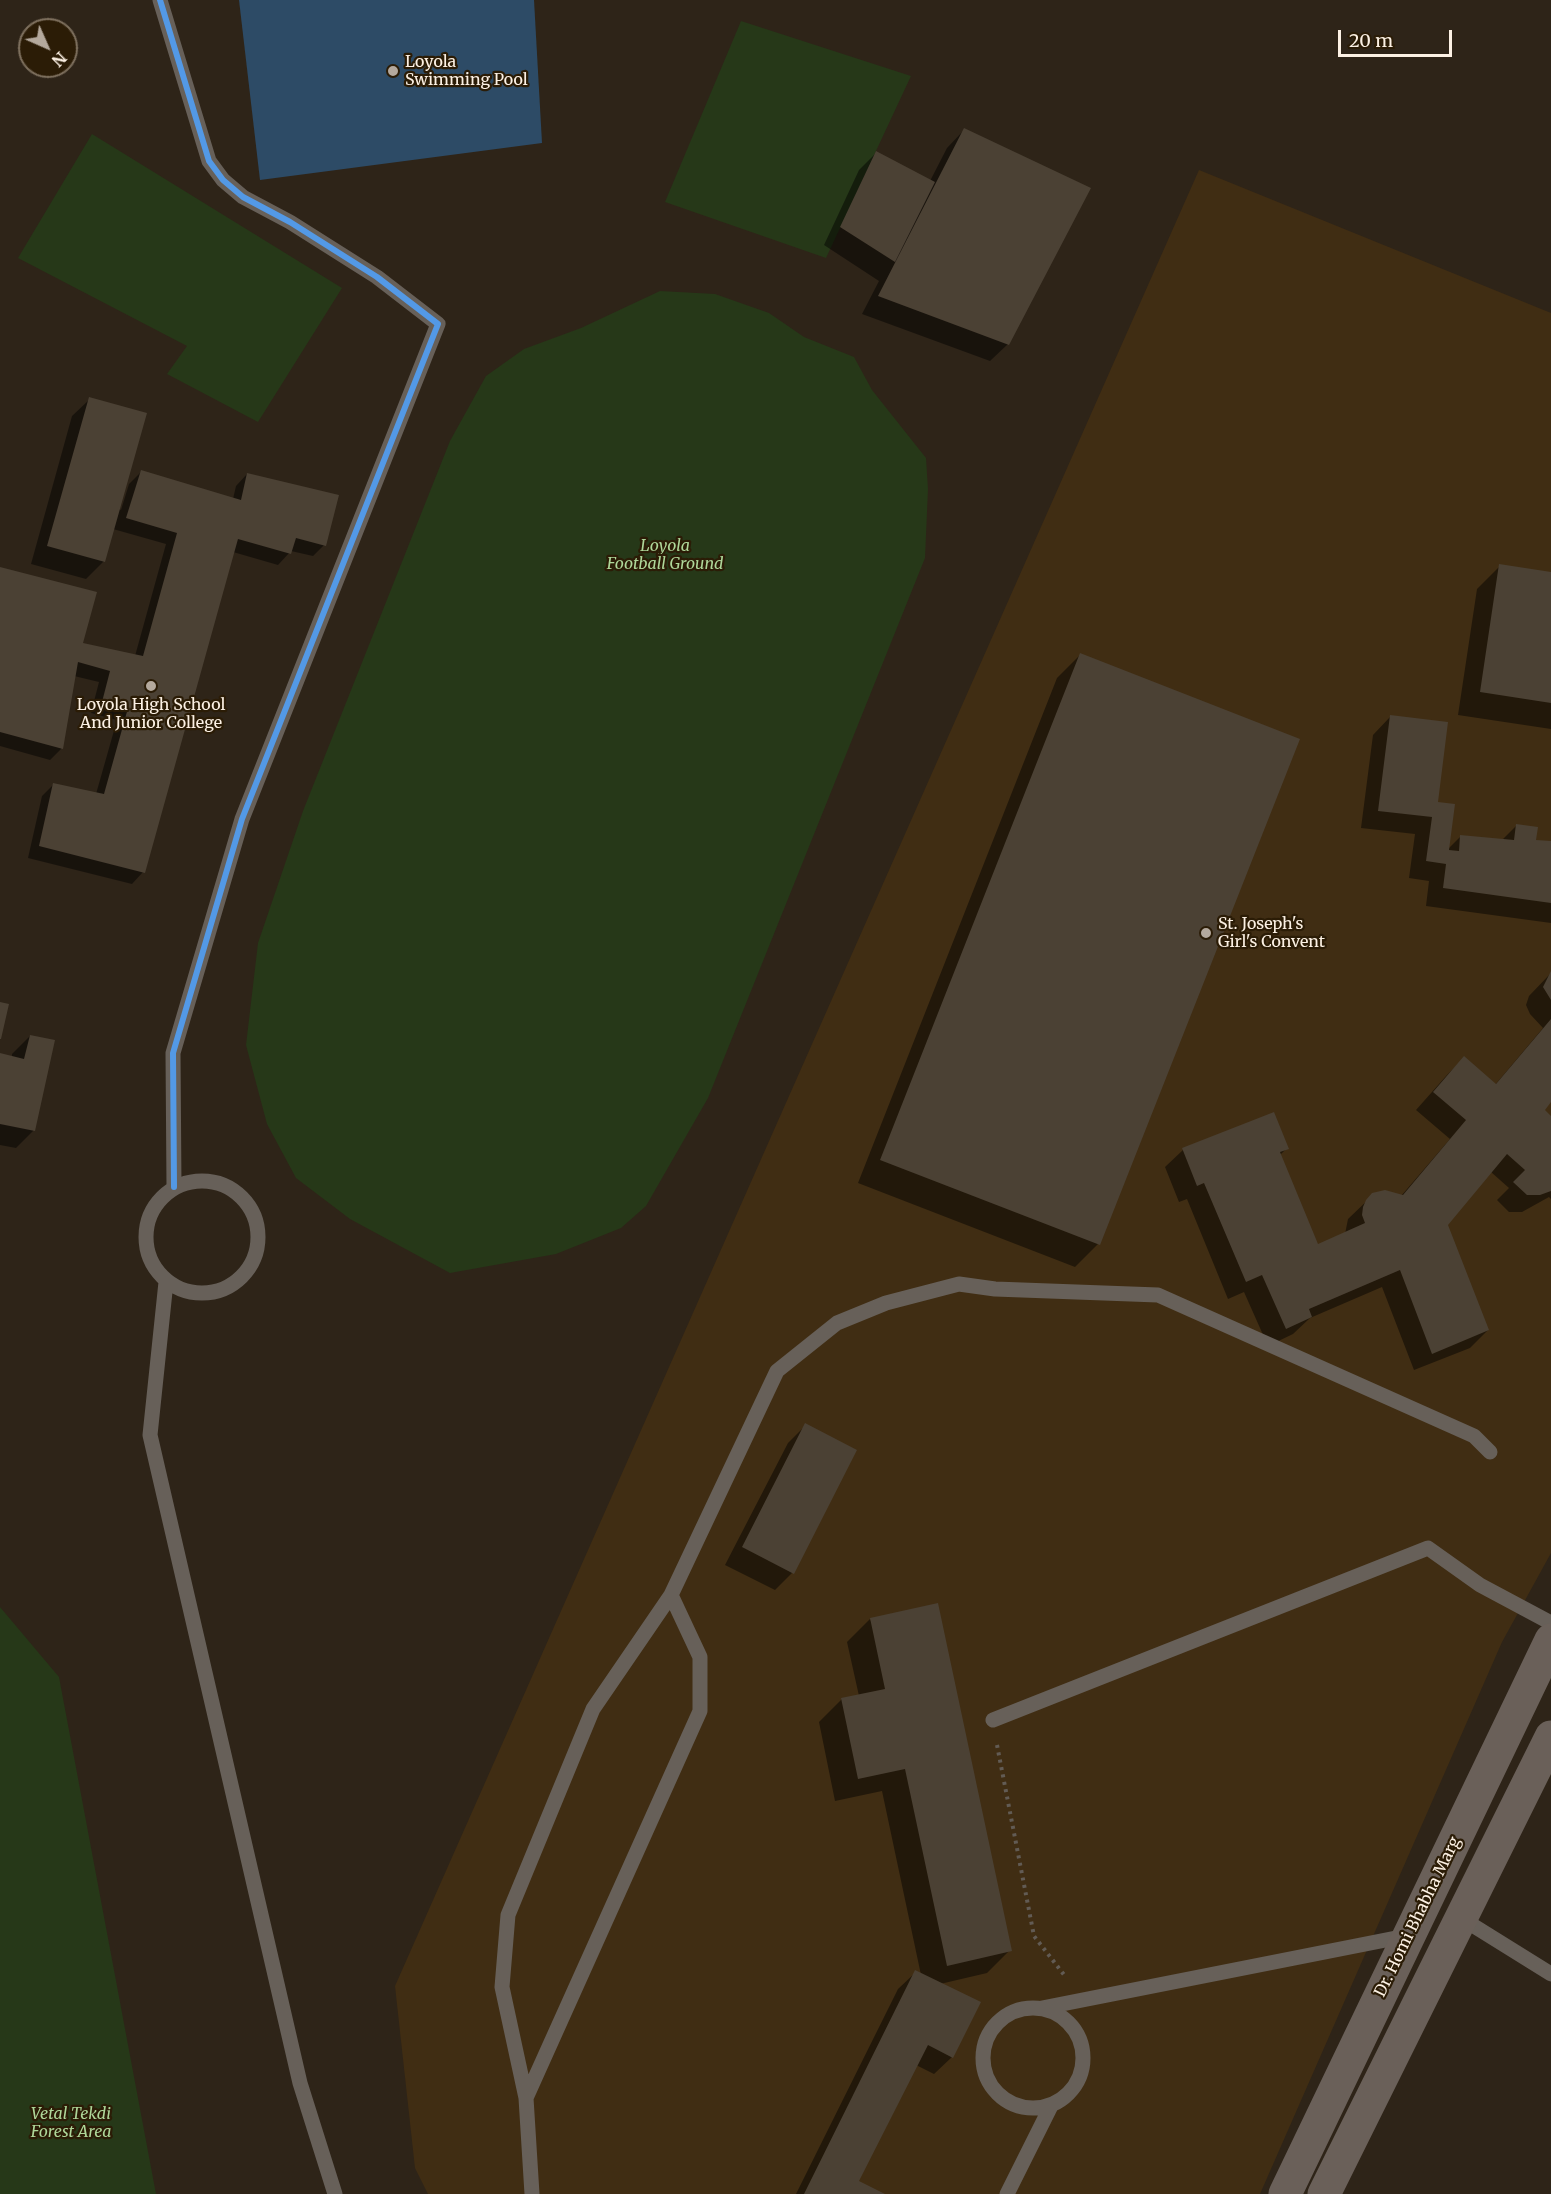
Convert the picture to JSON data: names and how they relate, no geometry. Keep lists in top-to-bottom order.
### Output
{
  "streets": {
    "main road": ["Dr. Homi Bhabha Marg"]
  },
  "parks": ["Loyola Football Ground", "Vetal Tekdi Forest Area"],
  "places": ["Loyola Swimming Pool", "Loyola High School And Junior College", "St. Joseph's Girl's Convent"],
  "scale_bar": "20 m",
  "north": "bottom right"
}
